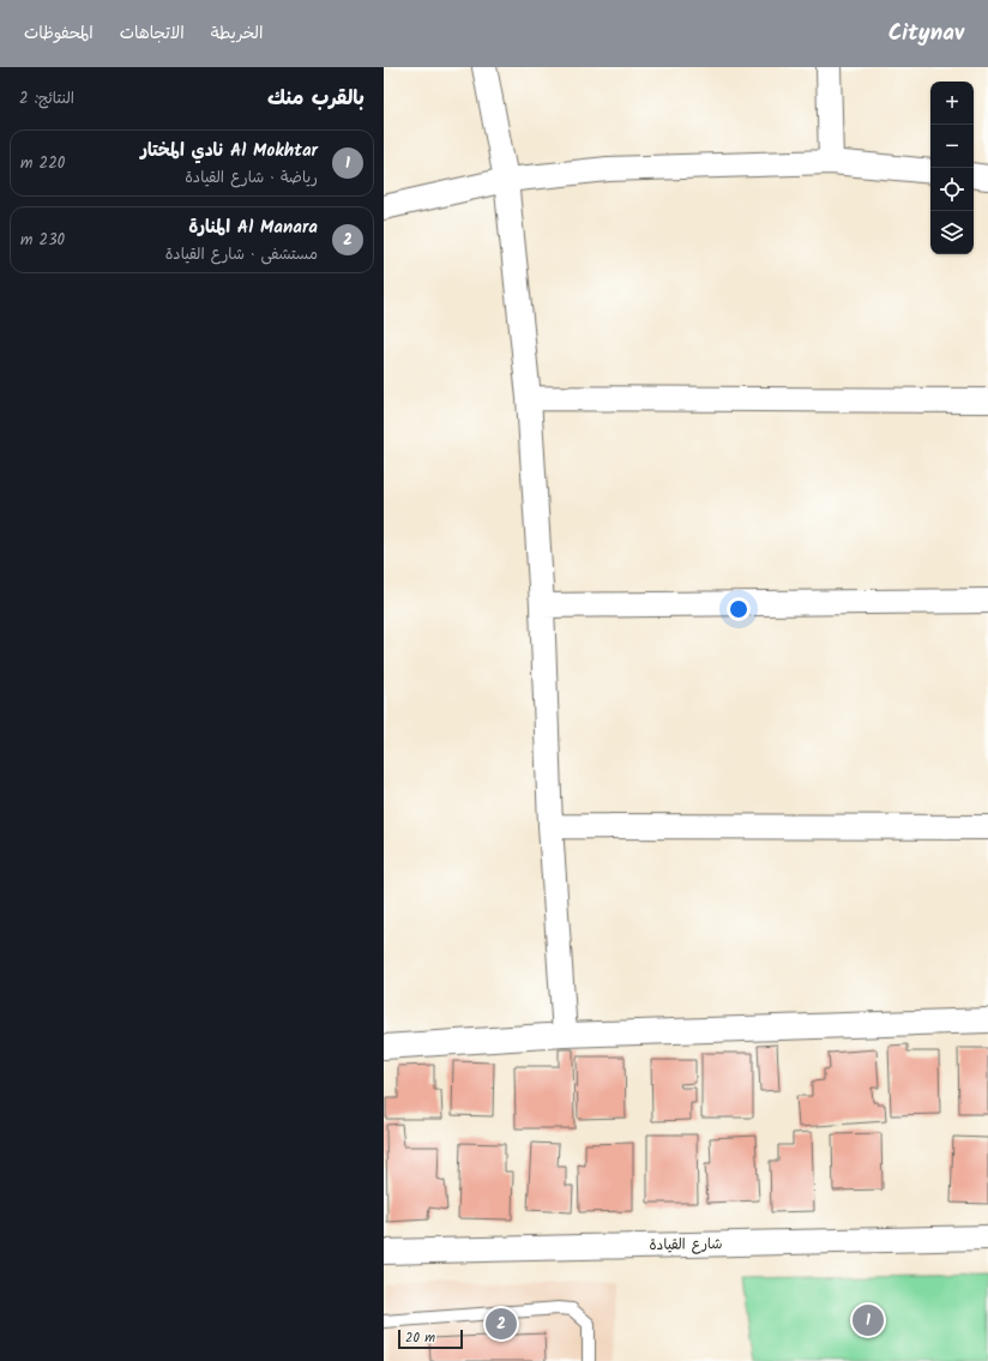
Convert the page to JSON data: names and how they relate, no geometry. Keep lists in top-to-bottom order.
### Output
{
  "streets": {
    "street": ["شارع القيادة"]
  },
  "scale_bar": "20 m",
  "page": {
    "header": "Citynav",
    "nav": ["الخريطة", "الاتجاهات", "المحفوظات"],
    "heading": ["بالقرب منك", "النتائج: 2"],
    "map_buttons": ["+", "−"],
    "list": [
      {
        "mark": "1",
        "name": "Al Mokhtar نادي المختار",
        "note": "رياضة · شارع القيادة",
        "value": "220 m"
      },
      {
        "mark": "2",
        "name": "Al Manara المنارة",
        "note": "مستشفى · شارع القيادة",
        "value": "230 m"
      }
    ],
    "pins": ["1", "2"],
    "scale": "20 m"
  }
}
